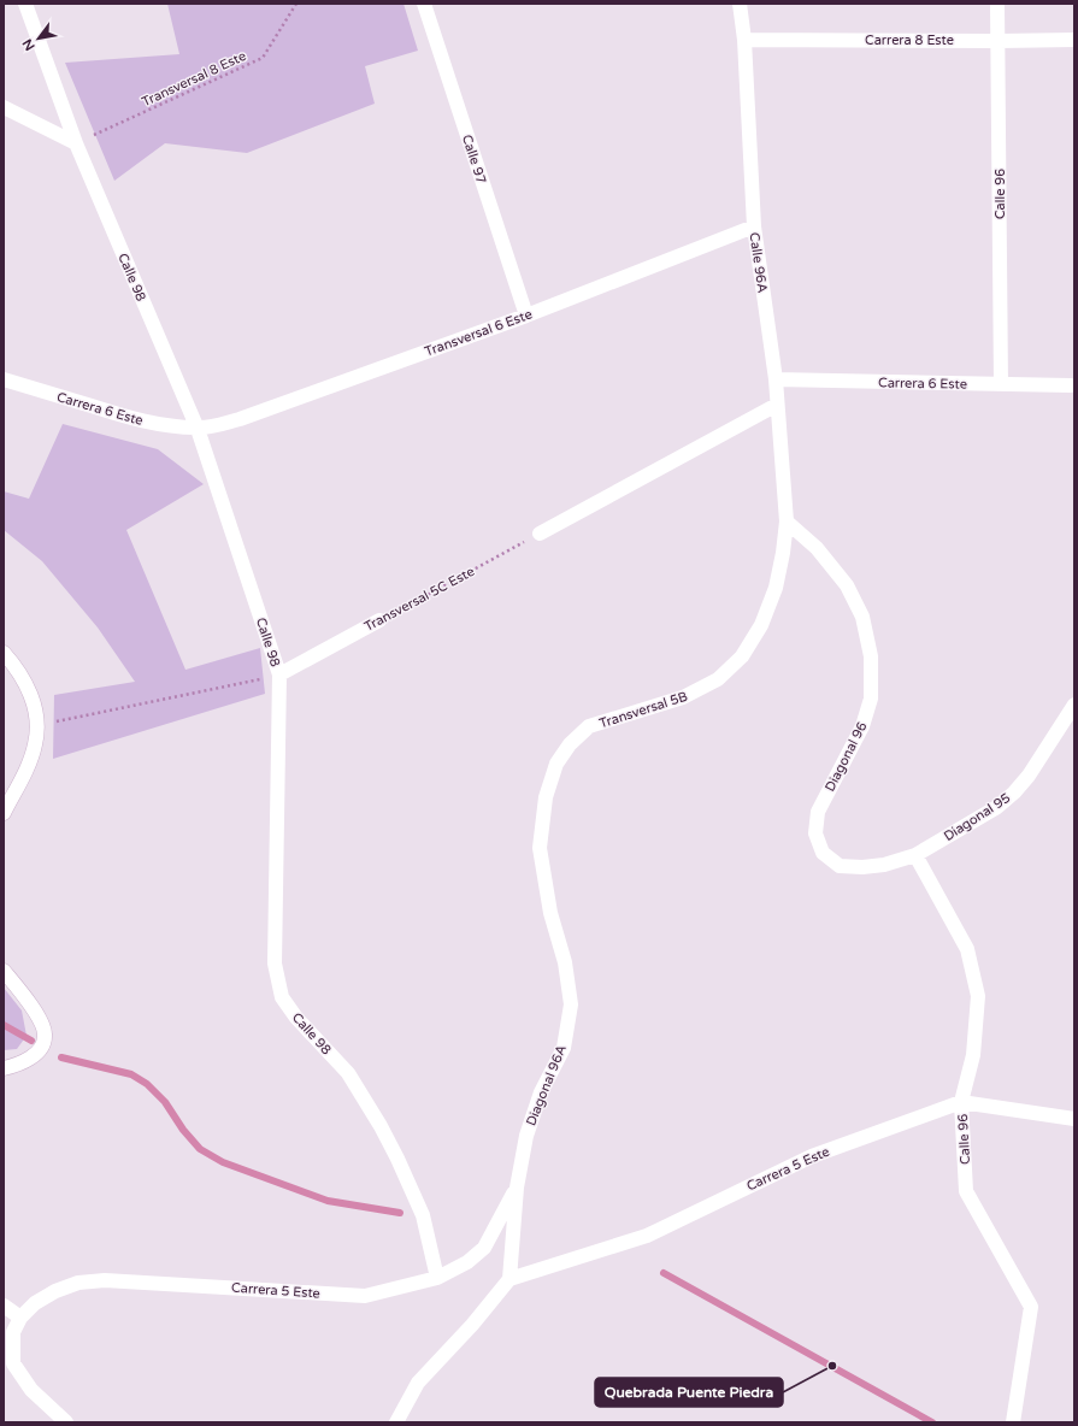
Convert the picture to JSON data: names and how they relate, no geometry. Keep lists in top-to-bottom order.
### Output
{
  "streets": {
    "street": [
      "Carrera 8 Este",
      "Calle 97",
      "Calle 96",
      "Calle 96A",
      "Calle 98",
      "Transversal 6 Este",
      "Carrera 6 Este",
      "Transversal 5C Este",
      "Transversal 5B",
      "Diagonal 96",
      "Diagonal 95",
      "Diagonal 96A",
      "Carrera 5 Este"
    ],
    "path": ["Transversal 8 Este"]
  },
  "crossings": [
    ["Carrera 8 Este", "Calle 96"],
    ["Carrera 8 Este", "Calle 96A"],
    ["Transversal 8 Este", "Calle 98"],
    ["Calle 97", "Transversal 6 Este"],
    ["Calle 96", "Carrera 6 Este"],
    ["Calle 96", "Diagonal 95"],
    ["Calle 96", "Carrera 5 Este"],
    ["Calle 96A", "Transversal 6 Este"],
    ["Calle 96A", "Carrera 6 Este"],
    ["Calle 96A", "Transversal 5B"],
    ["Calle 96A", "Diagonal 96"],
    ["Calle 98", "Transversal 6 Este"],
    ["Calle 98", "Carrera 6 Este"],
    ["Calle 98", "Transversal 5C Este"],
    ["Calle 98", "Carrera 5 Este"],
    ["Transversal 6 Este", "Carrera 6 Este"],
    ["Transversal 5B", "Diagonal 96"],
    ["Transversal 5B", "Diagonal 96A"],
    ["Diagonal 96", "Diagonal 95"],
    ["Diagonal 96A", "Carrera 5 Este"]
  ],
  "places": ["Quebrada Puente Piedra"],
  "north": "bottom left"
}
